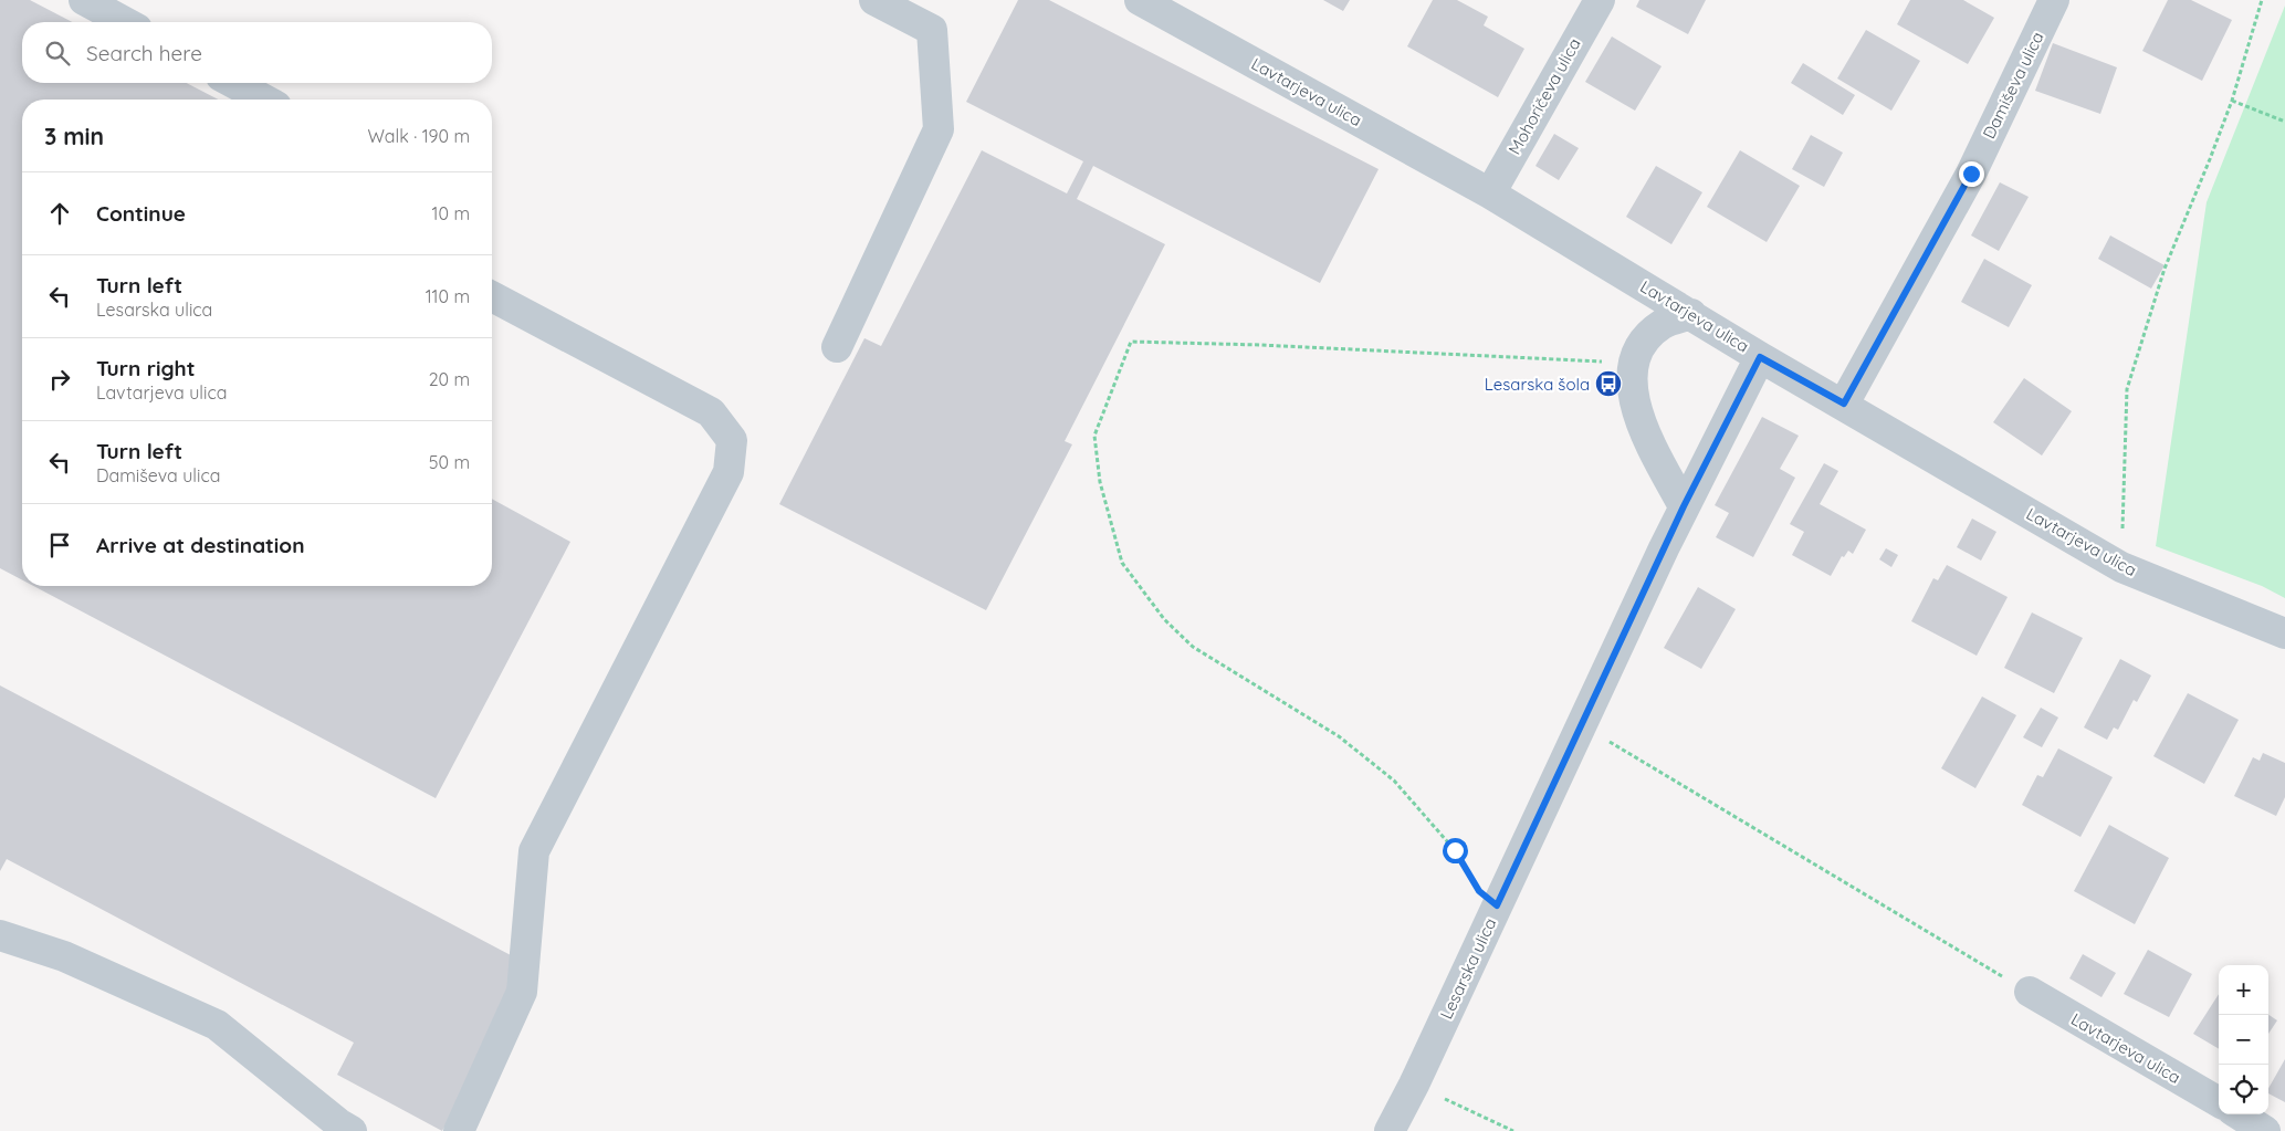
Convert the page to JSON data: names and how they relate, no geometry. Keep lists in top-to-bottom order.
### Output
{
  "streets": {
    "street": [
      "Damiševa ulica",
      "Lavtarjeva ulica",
      "Mohoričeva ulica",
      "Lesarska ulica"
    ]
  },
  "crossings": [
    ["Damiševa ulica", "Lavtarjeva ulica"],
    ["Lavtarjeva ulica", "Mohoričeva ulica"],
    ["Lavtarjeva ulica", "Lesarska ulica"]
  ],
  "places": {
    "bus stop": ["Lesarska šola"]
  },
  "page": {
    "search": "Search here",
    "heading": ["3 min", "Walk · 190 m"],
    "list": [
      ["Continue", "10 m"],
      ["Turn left", "Lesarska ulica", "110 m"],
      ["Turn right", "Lavtarjeva ulica", "20 m"],
      ["Turn left", "Damiševa ulica", "50 m"],
      "Arrive at destination"
    ],
    "map_buttons": ["+", "−"]
  }
}
